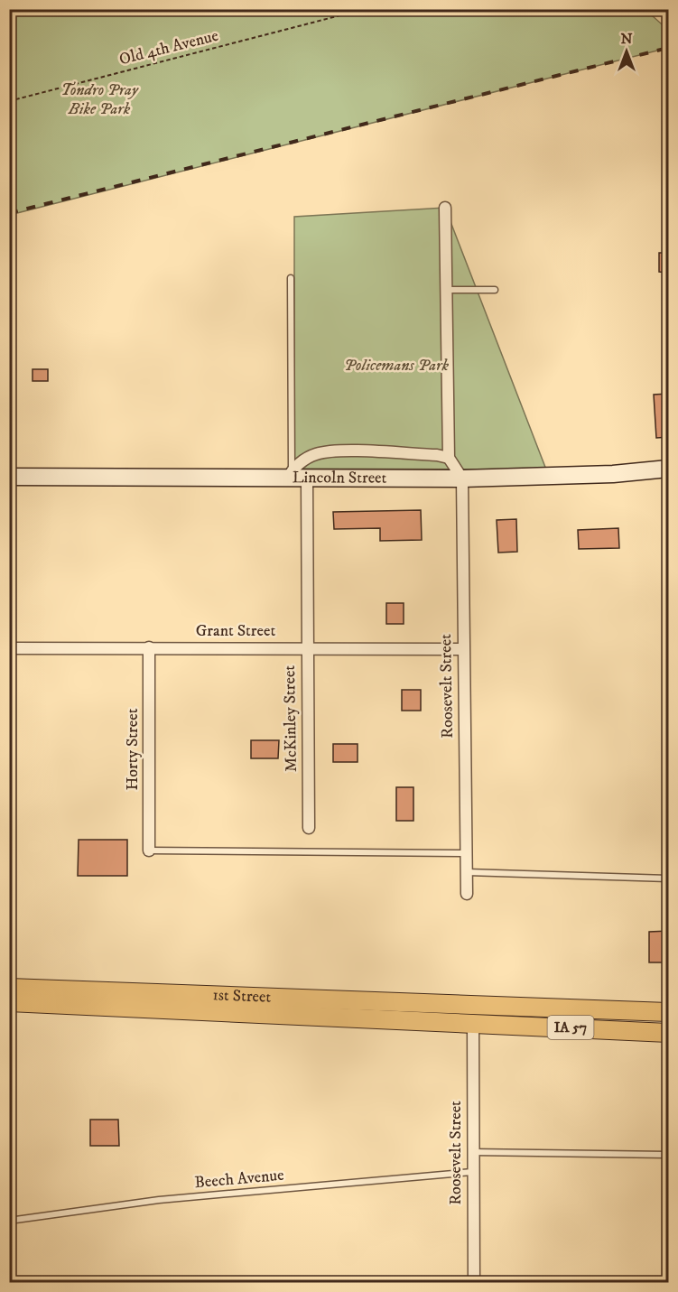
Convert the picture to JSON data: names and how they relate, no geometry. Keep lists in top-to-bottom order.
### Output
{
  "streets": {
    "main road": ["Lincoln Street", "1st Street", "IA 57"],
    "street": [
      "Grant Street",
      "Roosevelt Street",
      "McKinley Street",
      "Horty Street"
    ],
    "lane": ["Beech Avenue"],
    "path": ["Old 4th Avenue"]
  },
  "crossings": [
    ["Lincoln Street", "Roosevelt Street"],
    ["Lincoln Street", "McKinley Street"],
    ["Grant Street", "Roosevelt Street"],
    ["Grant Street", "McKinley Street"],
    ["Grant Street", "Horty Street"],
    ["Roosevelt Street", "1st Street"],
    ["Roosevelt Street", "IA 57"],
    ["Roosevelt Street", "Beech Avenue"],
    ["1st Street", "IA 57"]
  ],
  "parks": ["Tondro Pray Bike Park", "Policemans Park"],
  "north": "top"
}
